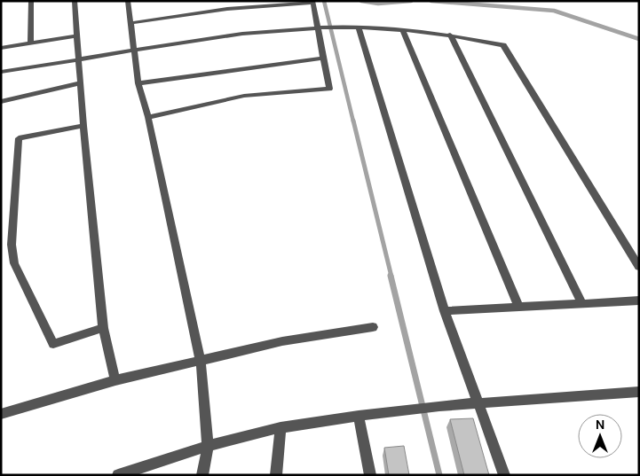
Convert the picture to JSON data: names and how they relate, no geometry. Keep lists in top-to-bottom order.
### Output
{
  "north": "top"
}
